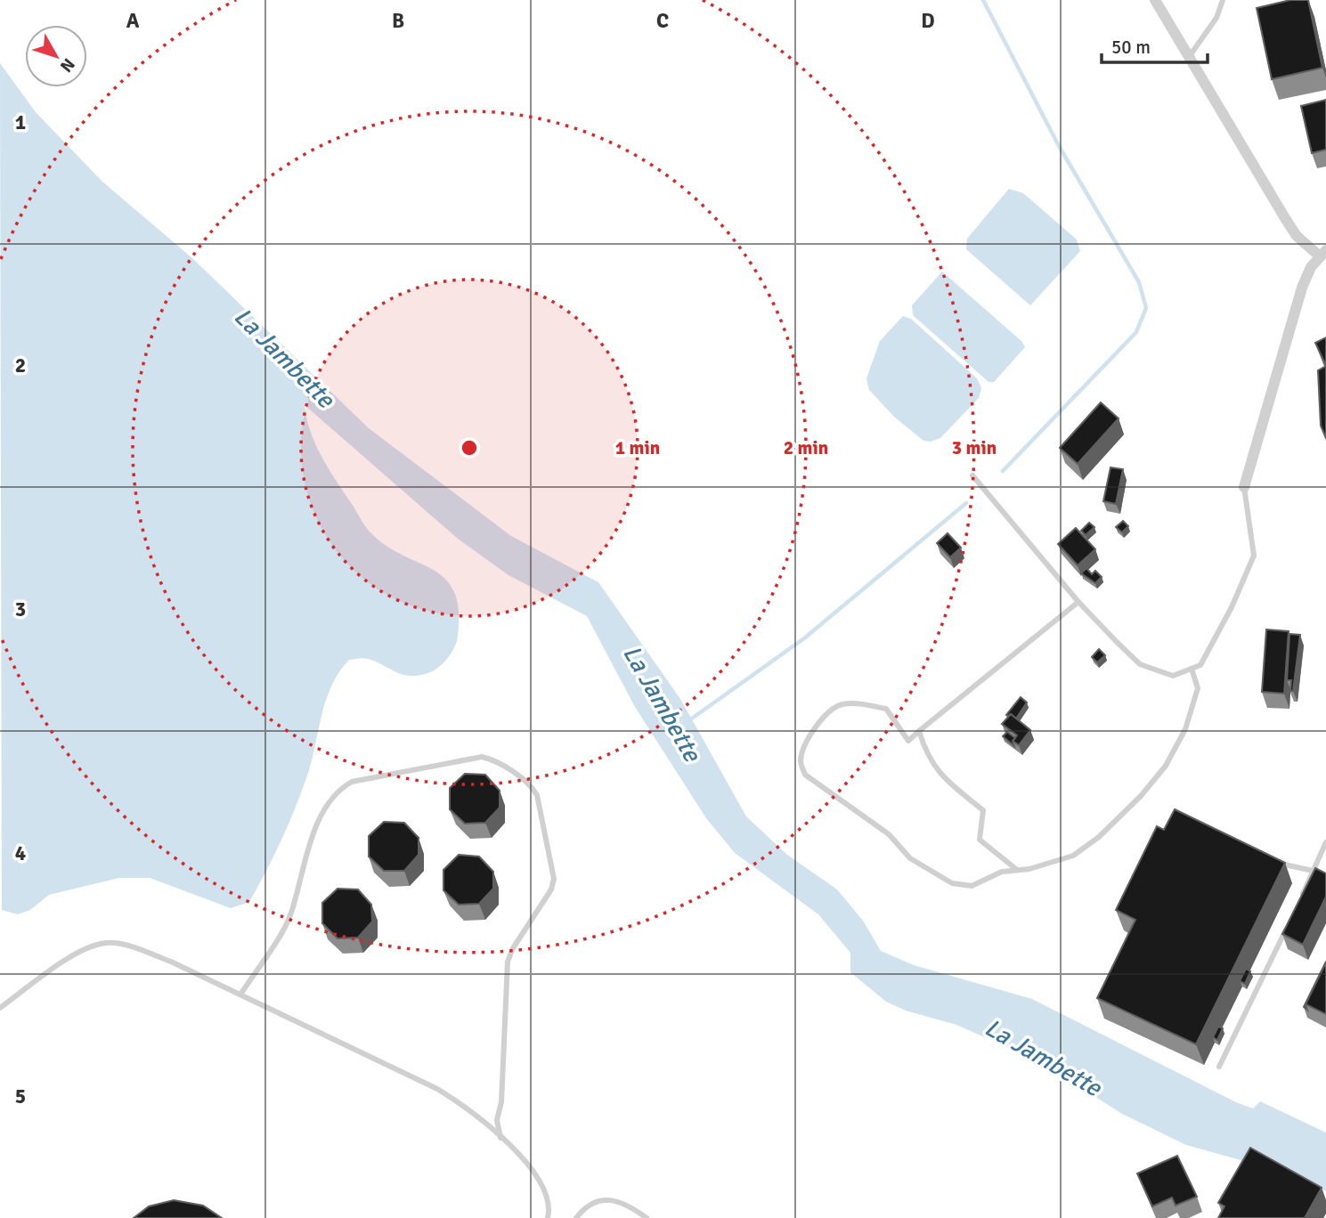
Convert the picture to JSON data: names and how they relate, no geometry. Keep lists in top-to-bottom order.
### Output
{
  "water": ["La Jambette"],
  "scale_bar": "50 m",
  "north": "bottom right",
  "grid": {
    "columns": [
      "A",
      "B",
      "C",
      "D"
    ],
    "rows": [
      "1",
      "2",
      "3",
      "4",
      "5"
    ]
  },
  "rings": ["1 min", "2 min", "3 min"]
}
